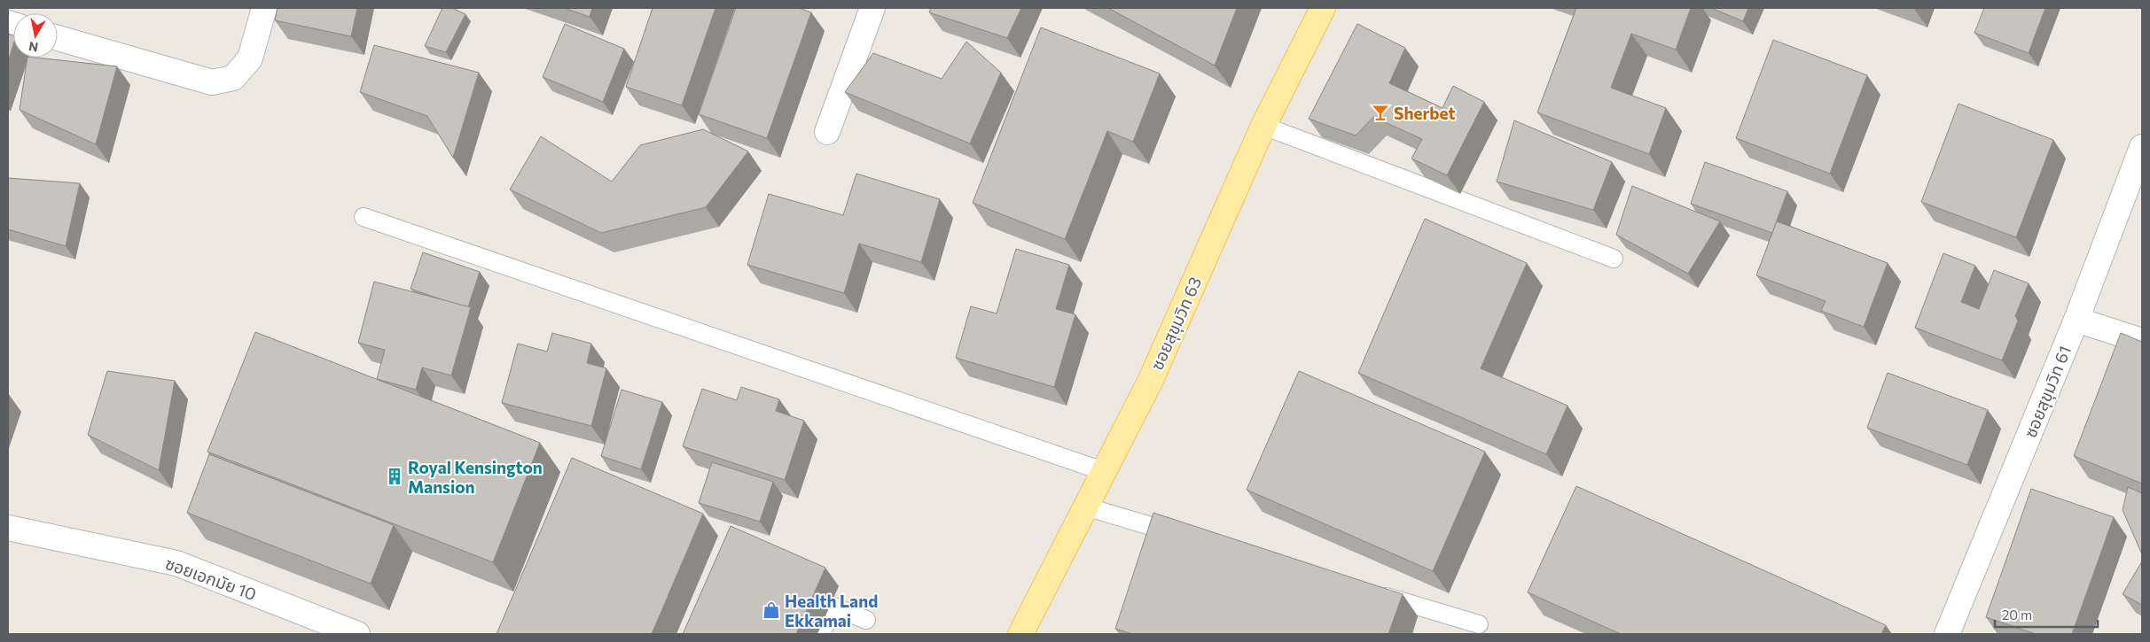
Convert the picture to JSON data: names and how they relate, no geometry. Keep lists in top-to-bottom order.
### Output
{
  "streets": {
    "main road": ["ซอยสุขุมวิท 63"],
    "street": ["ซอยสุขุมวิท 61", "ซอยเอกมัย 10"]
  },
  "places": {
    "bar": ["Sherbet"],
    "building": ["Royal Kensington Mansion"],
    "shop": ["Health Land Ekkamai"]
  },
  "scale_bar": "20 m",
  "north": "bottom"
}
